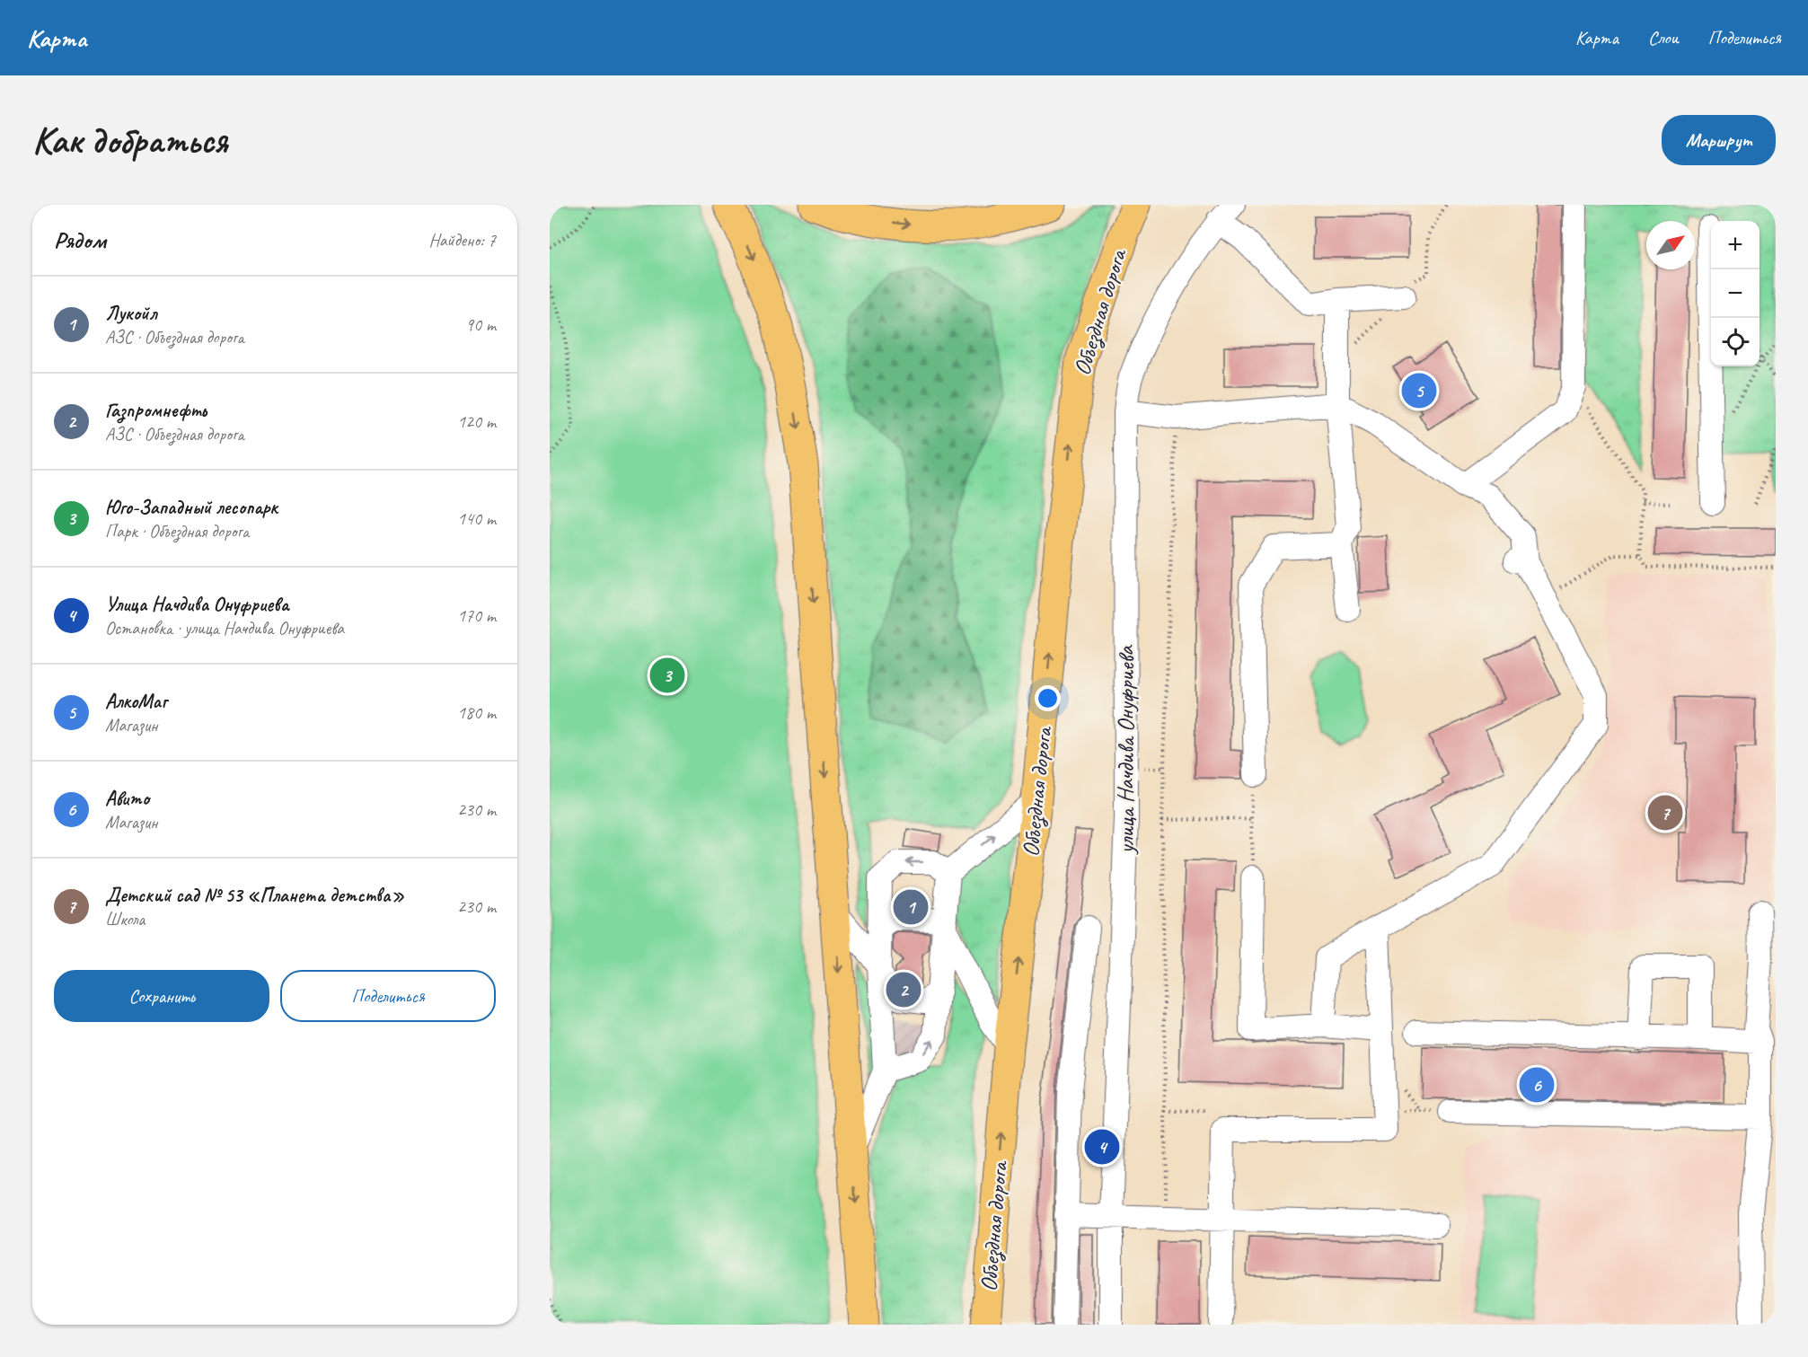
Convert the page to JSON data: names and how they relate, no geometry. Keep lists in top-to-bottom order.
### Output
{
  "streets": {
    "main road": ["Объездная дорога"],
    "street": ["улица Начдива Онуфриева"]
  },
  "north": "top right",
  "page": {
    "header": "Карта",
    "nav": ["Карта", "Слои", "Поделиться"],
    "buttons": [
      "Маршрут",
      ["Сохранить", "Поделиться"]
    ],
    "title": "Как добраться",
    "heading": ["Рядом", "Найдено: 7"],
    "map_buttons": ["+", "−"],
    "list": [
      {
        "mark": "1",
        "name": "Лукойл",
        "note": "АЗС · Объездная дорога",
        "value": "90 m"
      },
      {
        "mark": "2",
        "name": "Газпромнефть",
        "note": "АЗС · Объездная дорога",
        "value": "120 m"
      },
      {
        "mark": "3",
        "name": "Юго-Западный лесопарк",
        "note": "Парк · Объездная дорога",
        "value": "140 m"
      },
      {
        "mark": "4",
        "name": "Улица Начдива Онуфриева",
        "note": "Остановка · улица Начдива Онуфриева",
        "value": "170 m"
      },
      {
        "mark": "5",
        "name": "АлкоМаг",
        "note": "Магазин",
        "value": "180 m"
      },
      {
        "mark": "6",
        "name": "Авито",
        "note": "Магазин",
        "value": "230 m"
      },
      {
        "mark": "7",
        "name": "Детский сад № 53 «Планета детства»",
        "note": "Школа",
        "value": "230 m"
      }
    ],
    "pins": [
      "5",
      "3",
      "7",
      "1",
      "2",
      "6",
      "4"
    ]
  }
}
